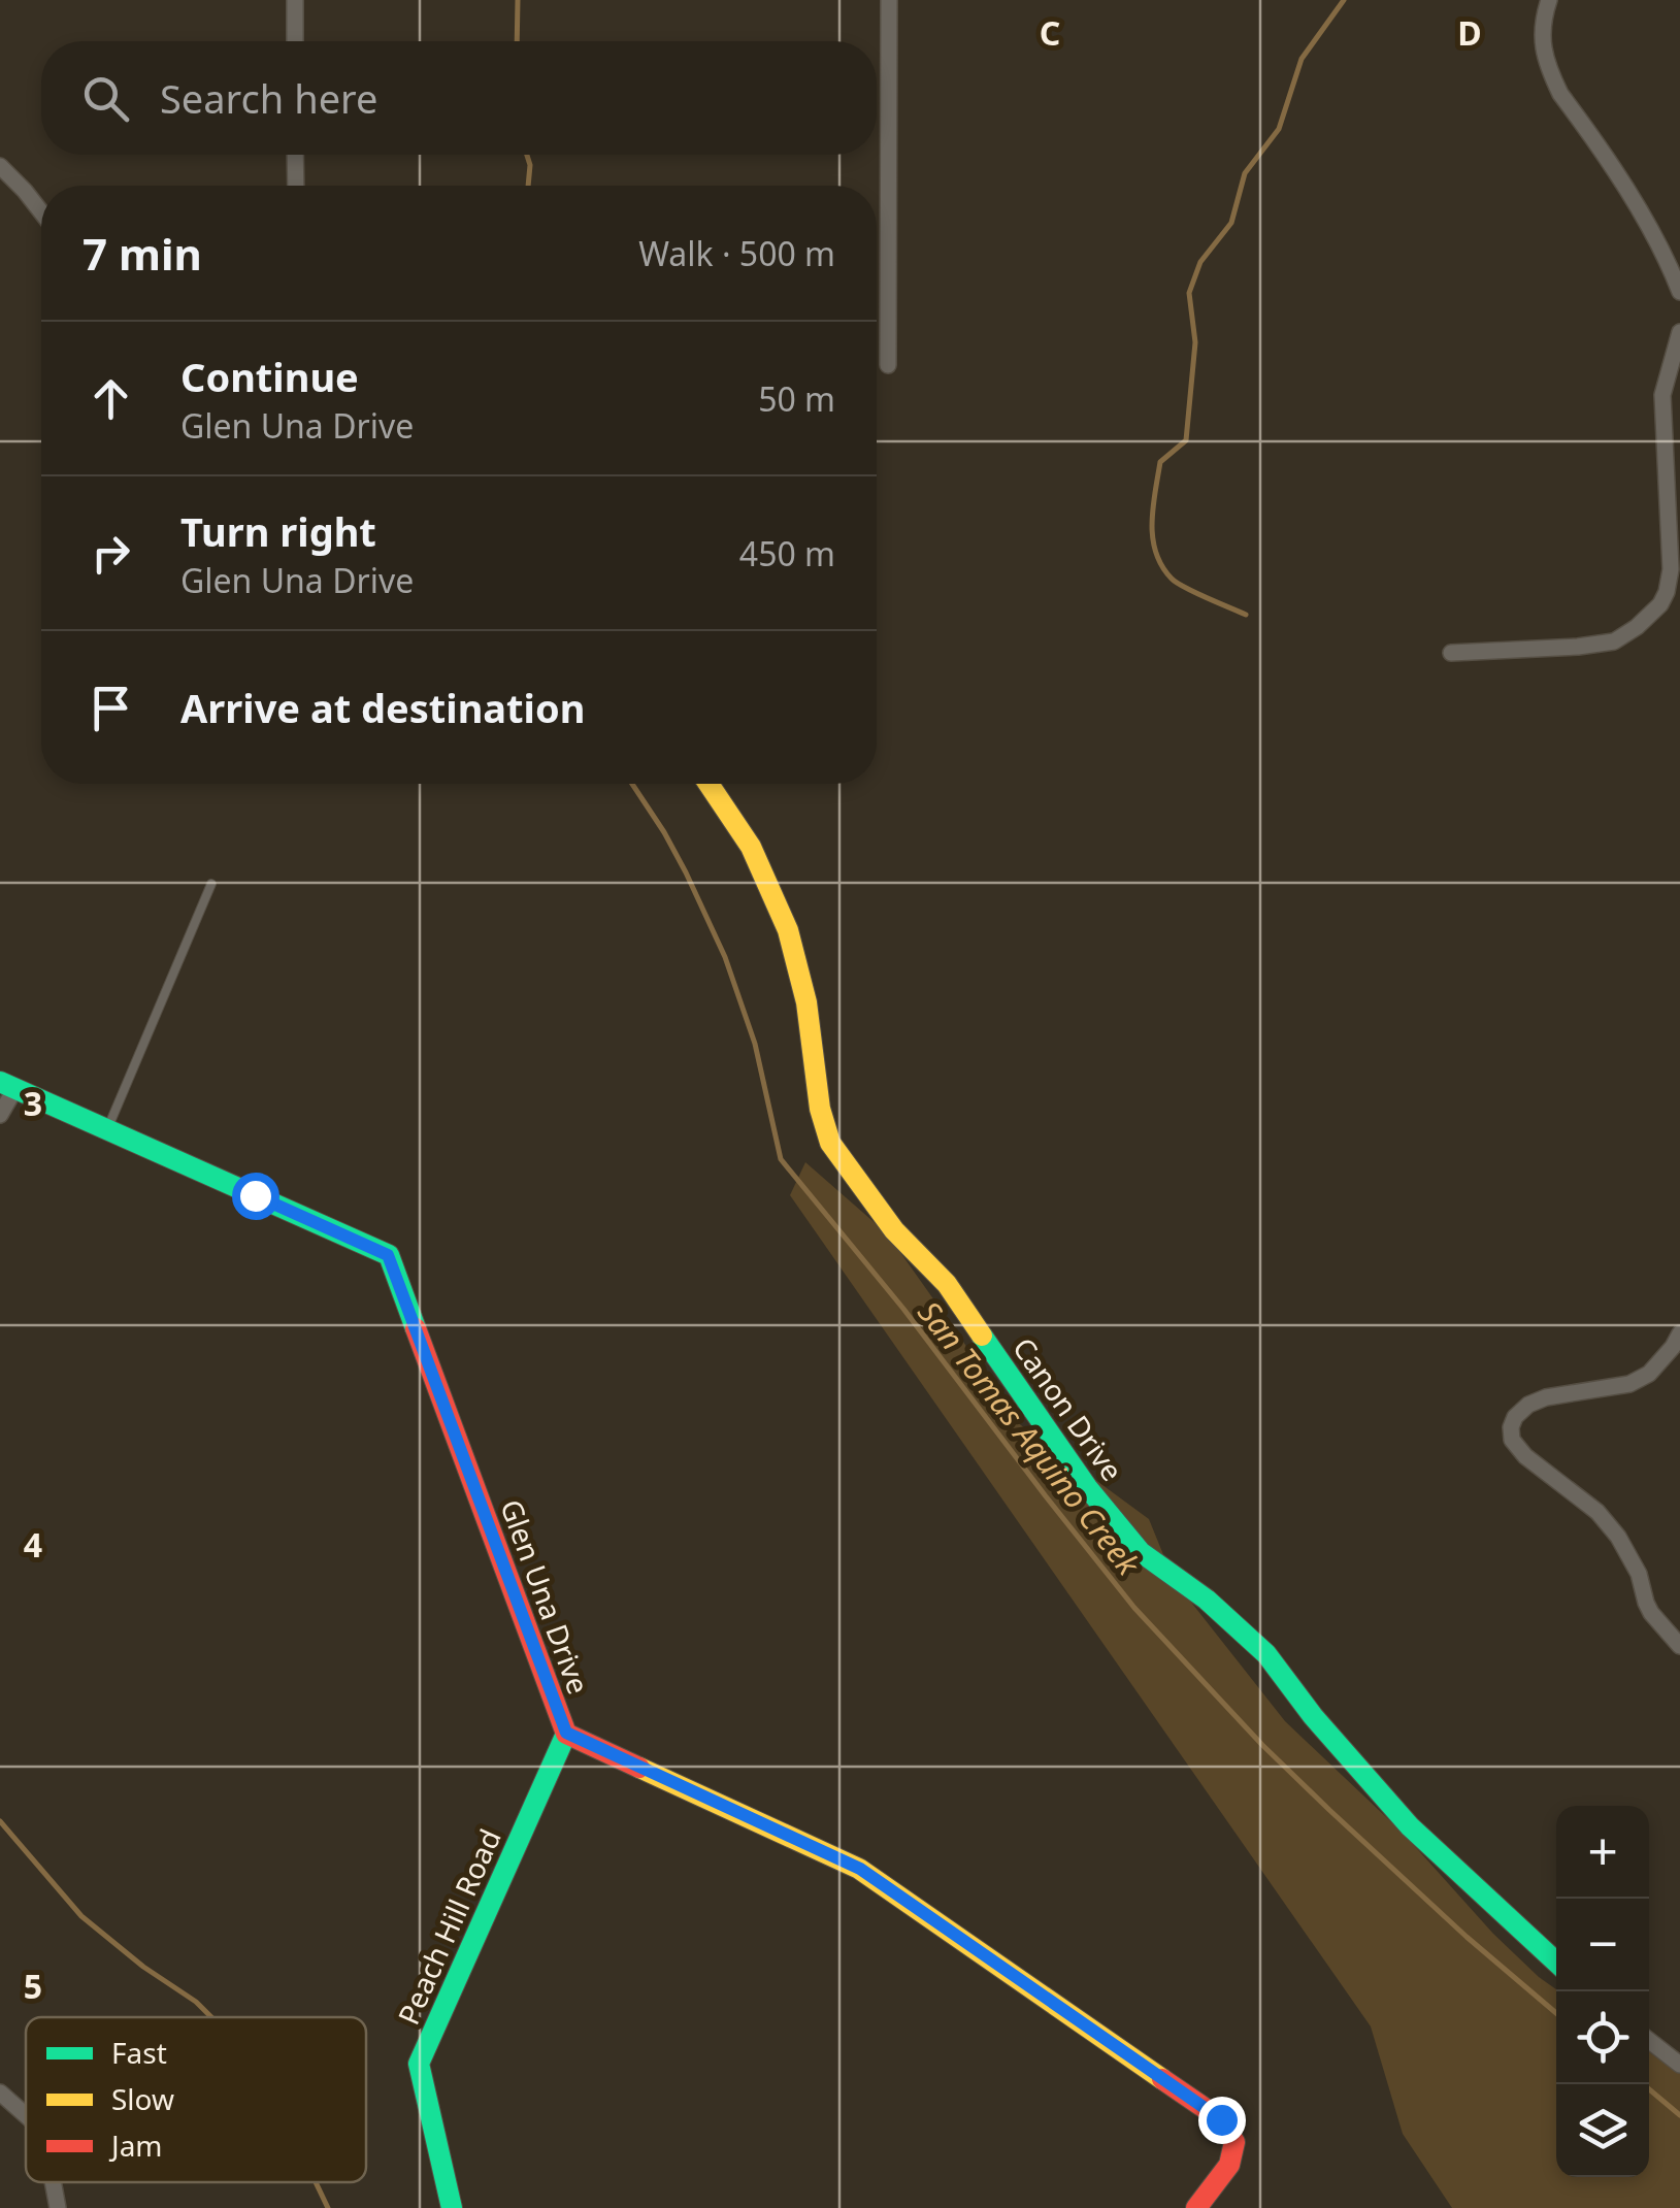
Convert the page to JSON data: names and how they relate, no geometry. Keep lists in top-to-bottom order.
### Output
{
  "streets": {
    "street": ["Canon Drive", "Glen Una Drive", "Peach Hill Road"]
  },
  "crossings": [
    ["Glen Una Drive", "Peach Hill Road"]
  ],
  "water": ["San Tomas Aquino Creek"],
  "legend": ["Fast", "Slow", "Jam"],
  "page": {
    "search": "Search here",
    "heading": ["7 min", "Walk · 500 m"],
    "list": [
      ["Continue", "Glen Una Drive", "50 m"],
      ["Turn right", "Glen Una Drive", "450 m"],
      "Arrive at destination"
    ],
    "map_buttons": ["+", "−"]
  },
  "grid": {
    "columns": ["C", "D"],
    "rows": ["3", "4", "5"]
  }
}
